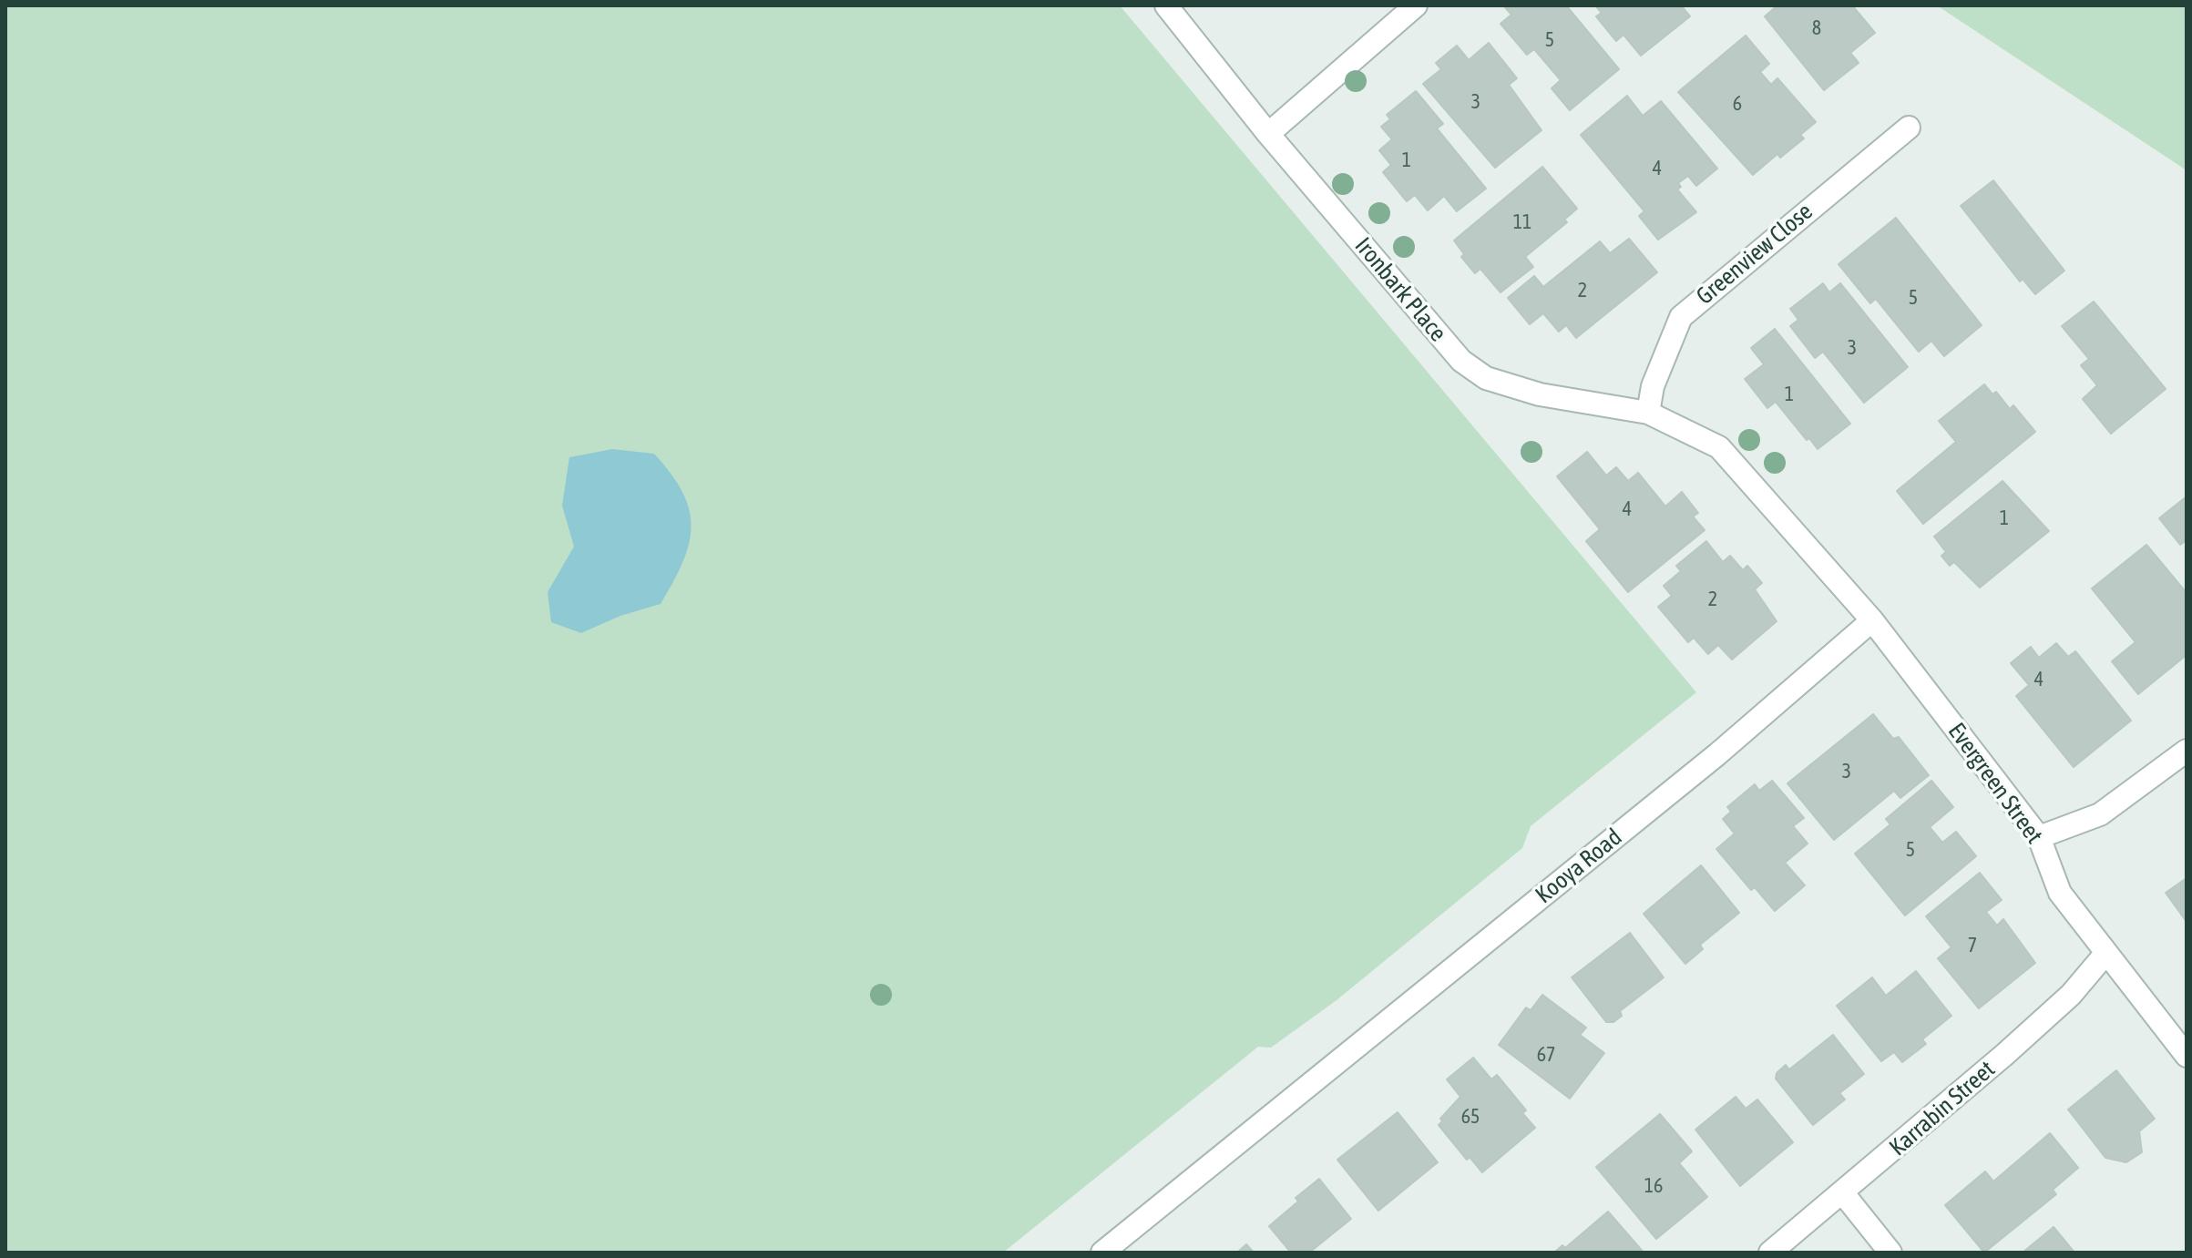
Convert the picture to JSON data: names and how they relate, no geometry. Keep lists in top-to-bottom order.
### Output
{
  "streets": {
    "street": [
      "Greenview Close",
      "Ironbark Place",
      "Evergreen Street",
      "Kooya Road",
      "Karrabin Street"
    ]
  },
  "crossings": [
    ["Greenview Close", "Ironbark Place"],
    ["Ironbark Place", "Evergreen Street"],
    ["Ironbark Place", "Kooya Road"],
    ["Evergreen Street", "Kooya Road"],
    ["Evergreen Street", "Karrabin Street"]
  ],
  "house_numbers": [
    "8",
    "5",
    "3",
    "6",
    "1",
    "4",
    "11",
    "2",
    "5",
    "3",
    "1",
    "4",
    "1",
    "2",
    "4",
    "3",
    "5",
    "7",
    "67",
    "65",
    "16"
  ]
}
